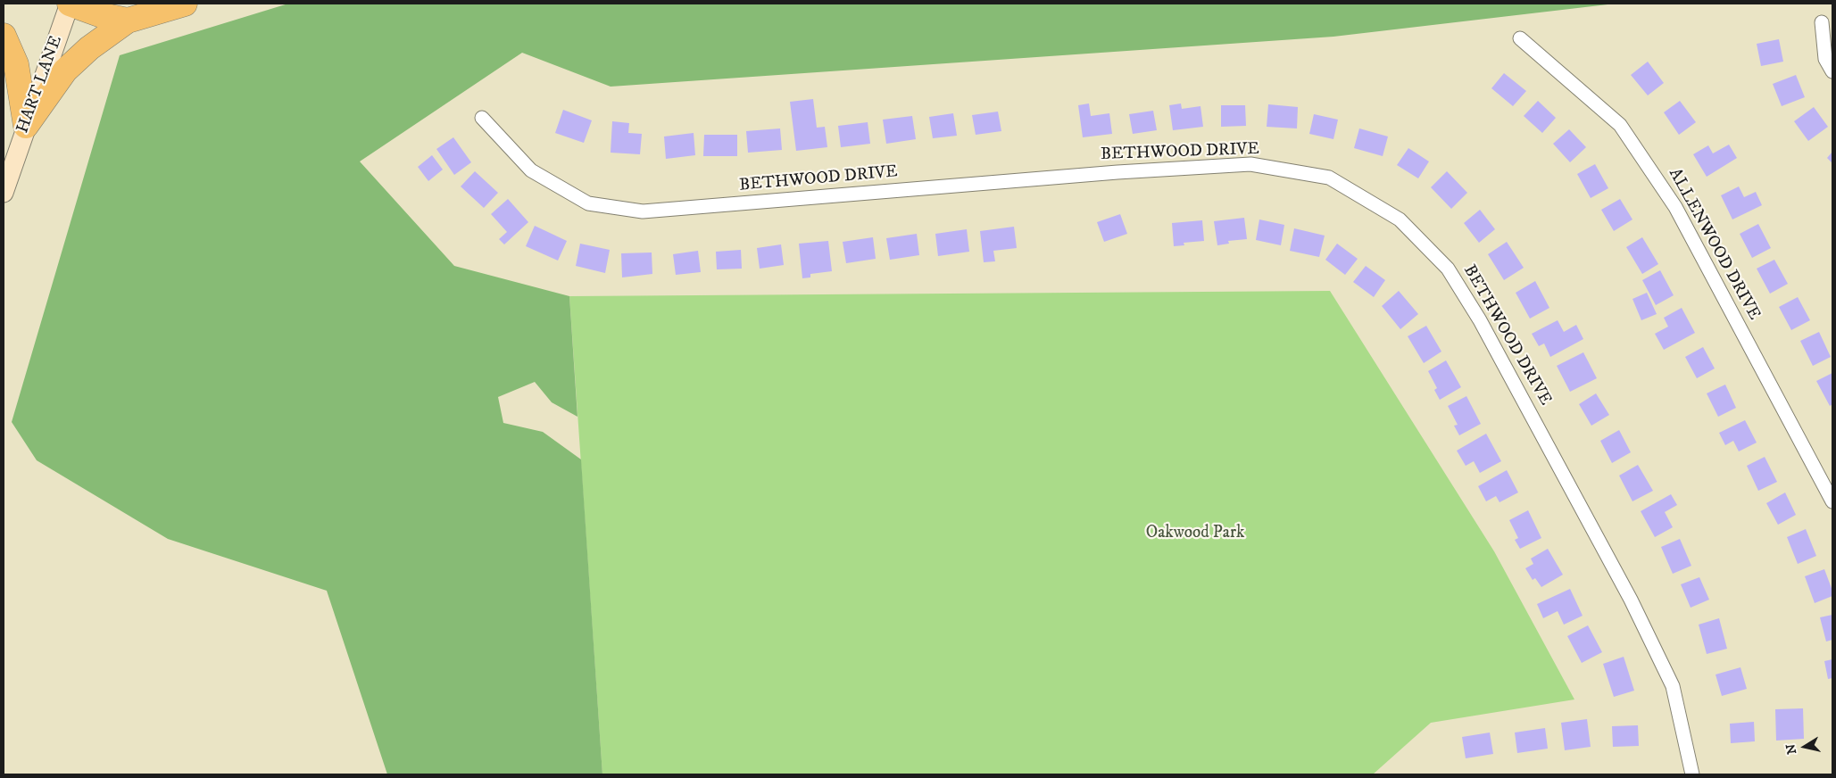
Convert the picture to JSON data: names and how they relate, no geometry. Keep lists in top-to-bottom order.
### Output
{
  "streets": {
    "main road": ["HART LANE"],
    "street": ["BETHWOOD DRIVE", "ALLENWOOD DRIVE"]
  },
  "parks": ["Oakwood Park"],
  "north": "left"
}
